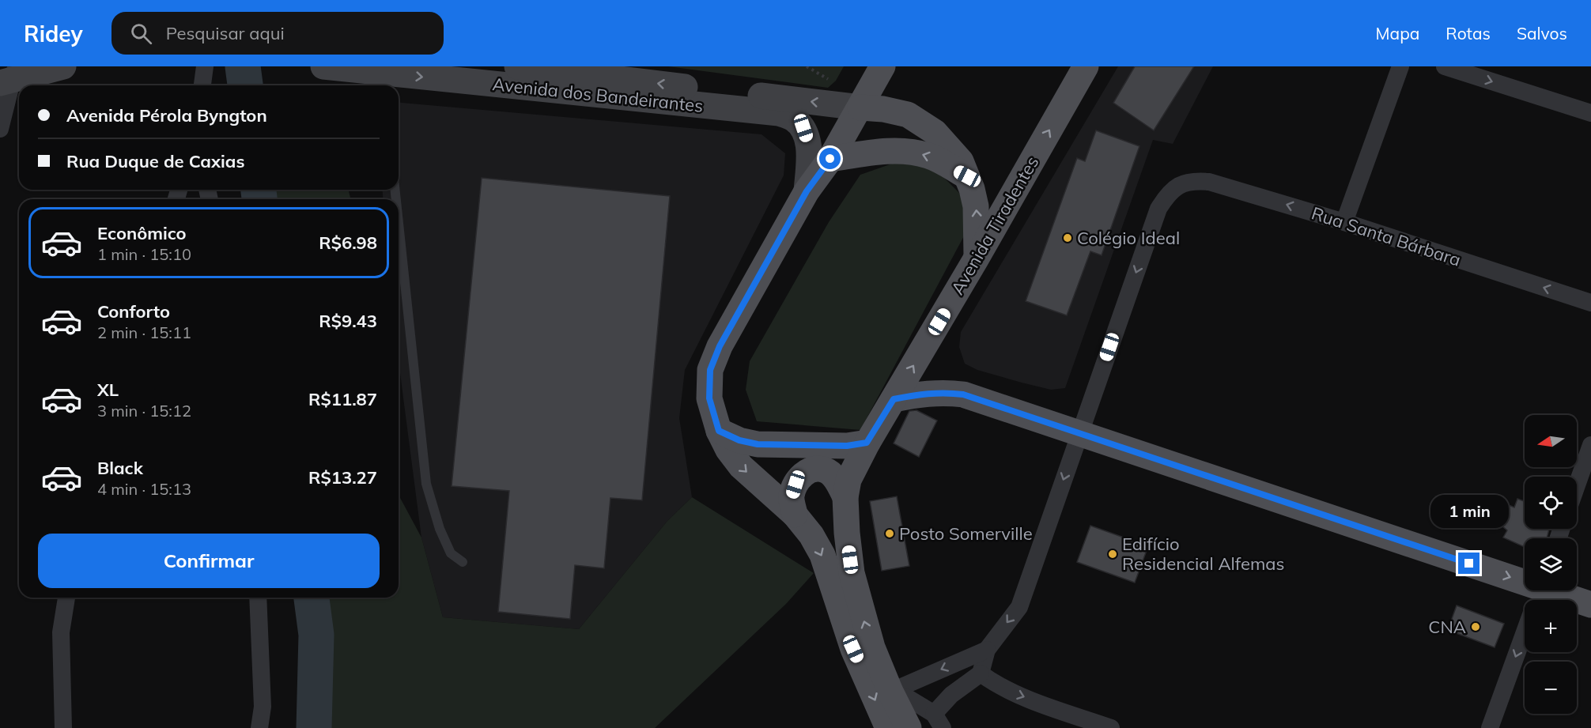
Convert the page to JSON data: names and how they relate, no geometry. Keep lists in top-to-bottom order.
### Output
{
  "streets": {
    "main road": ["Avenida dos Bandeirantes", "Avenida Tiradentes"],
    "street": ["Rua Santa Bárbara"]
  },
  "places": [
    "Colégio Ideal",
    "Posto Somerville",
    "Edifício Residencial Alfemas",
    "CNA"
  ],
  "north": "left",
  "page": {
    "header": "Ridey",
    "search": "Pesquisar aqui",
    "nav": ["Mapa", "Rotas", "Salvos"],
    "banner": ["Avenida Pérola Byngton", "Rua Duque de Caxias"],
    "list": [
      {
        "name": "Econômico",
        "note": "1 min · 15:10",
        "value": "R$6.98"
      },
      {
        "name": "Conforto",
        "note": "2 min · 15:11",
        "value": "R$9.43"
      },
      {
        "name": "XL",
        "note": "3 min · 15:12",
        "value": "R$11.87"
      },
      {
        "name": "Black",
        "note": "4 min · 15:13",
        "value": "R$13.27"
      }
    ],
    "map_buttons": ["+", "−"],
    "bubble": "1 min",
    "buttons": "Confirmar"
  }
}
